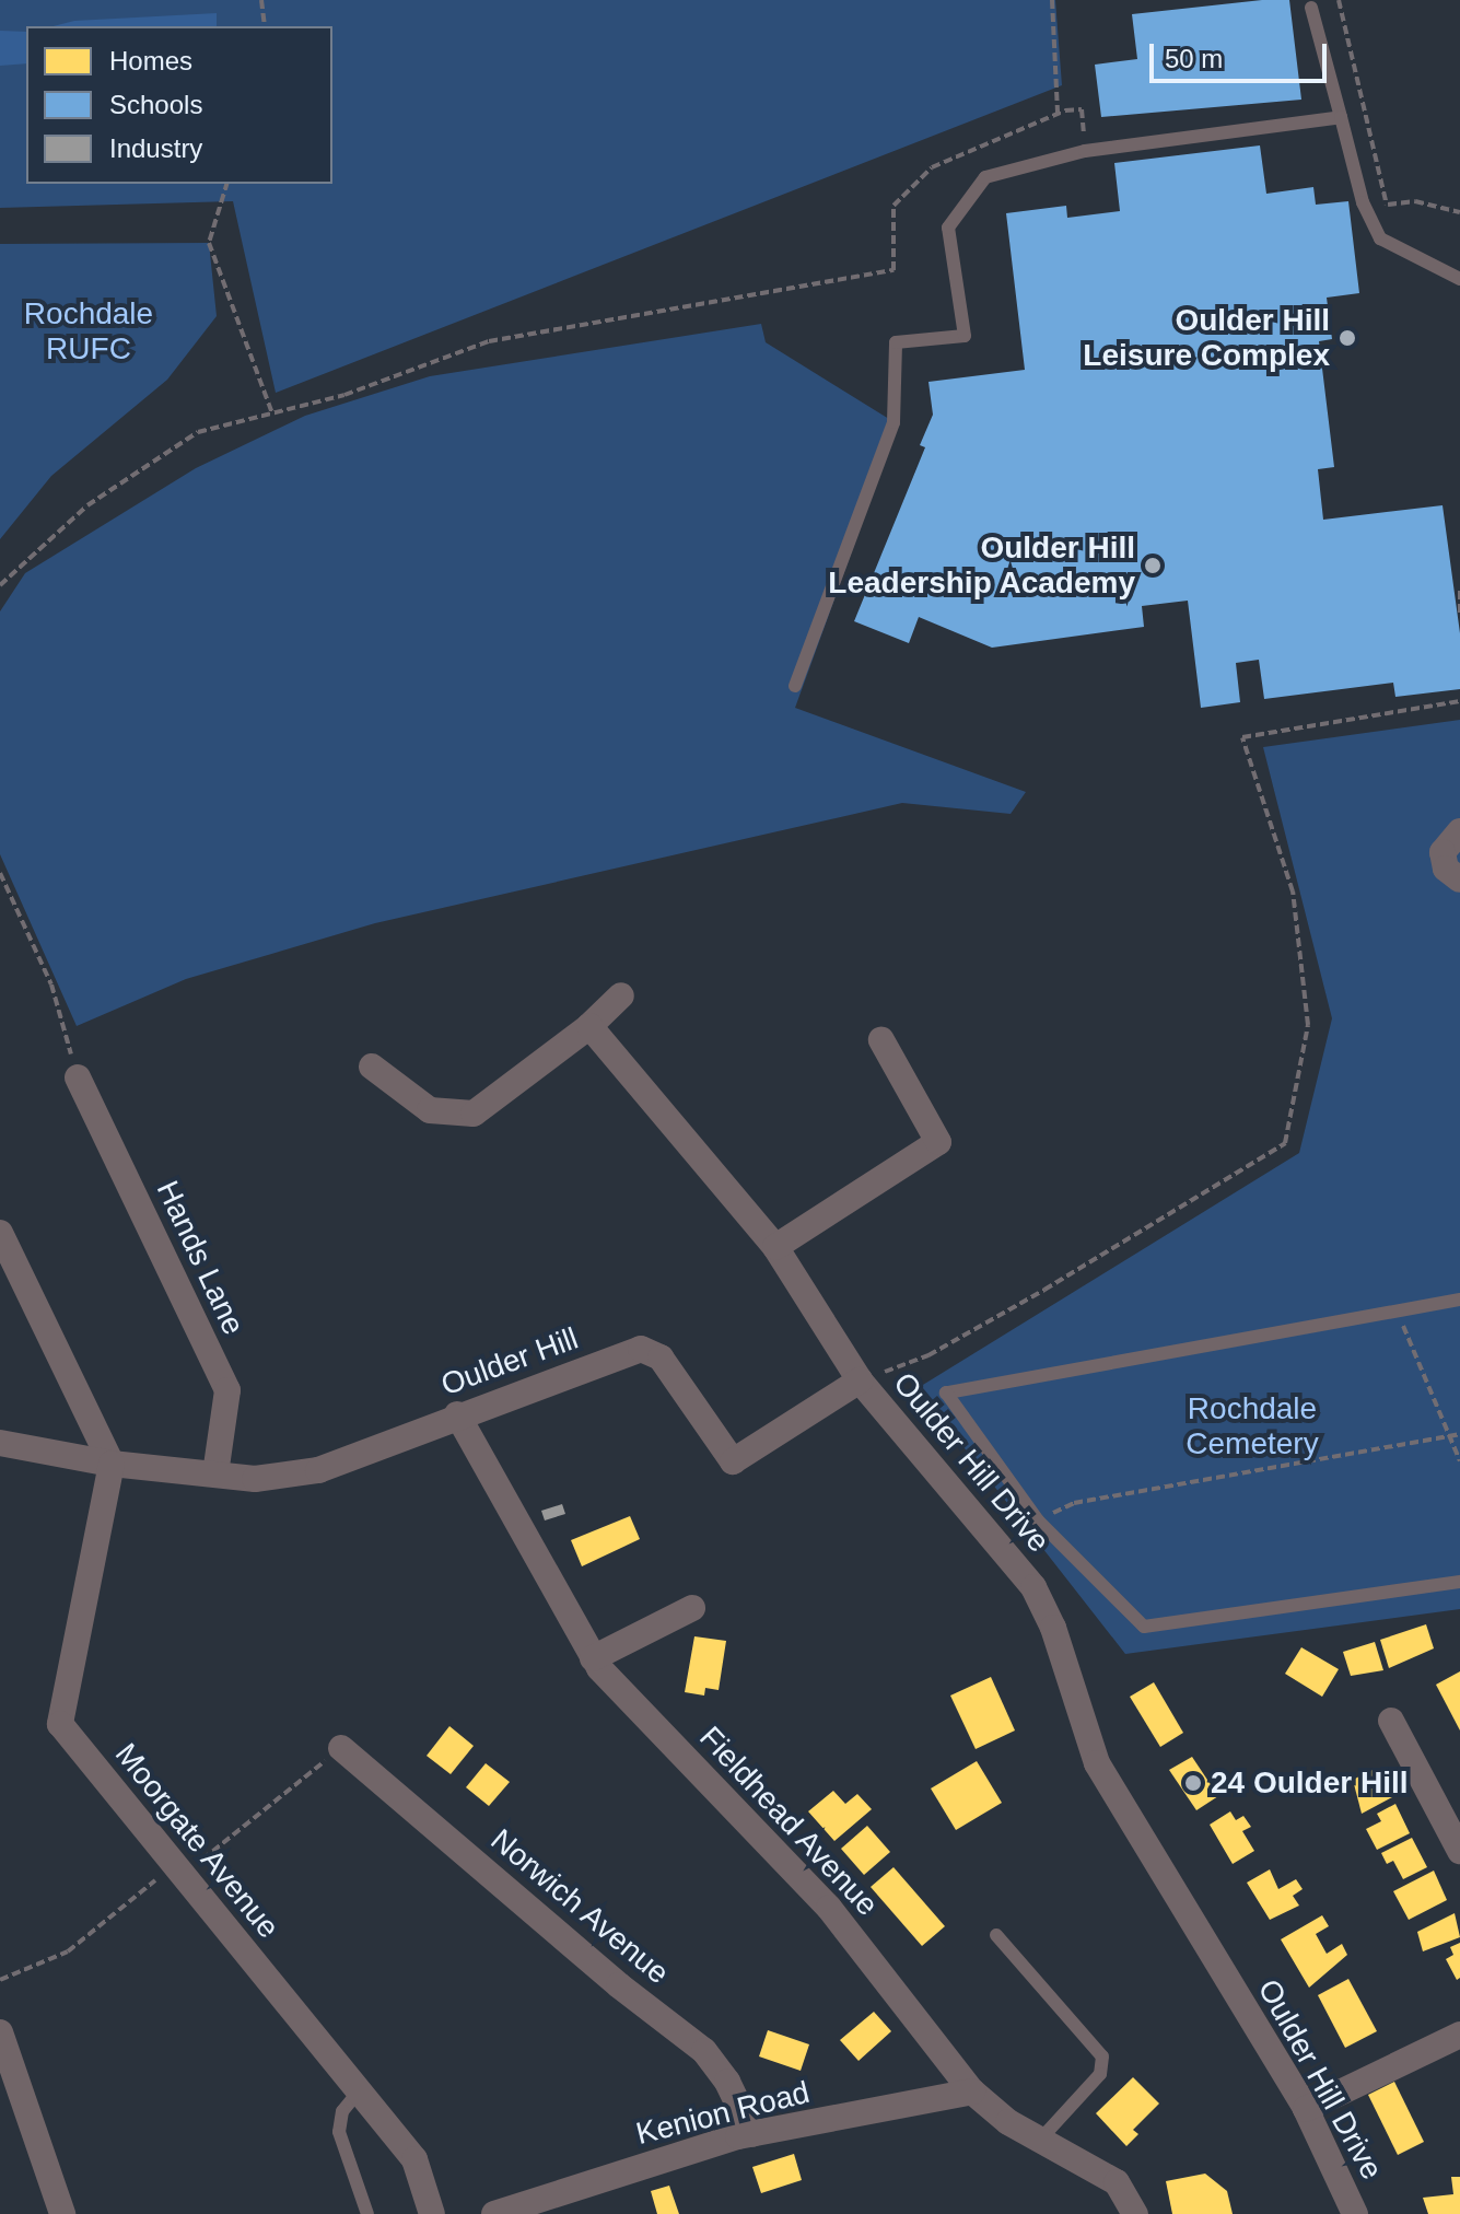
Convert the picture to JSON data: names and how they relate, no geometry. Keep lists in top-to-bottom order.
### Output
{
  "streets": {
    "street": [
      "Hands Lane",
      "Oulder Hill",
      "Oulder Hill Drive",
      "Fieldhead Avenue",
      "Moorgate Avenue",
      "Norwich Avenue",
      "Kenion Road"
    ]
  },
  "crossings": [
    ["Hands Lane", "Oulder Hill"],
    ["Oulder Hill", "Oulder Hill Drive"],
    ["Oulder Hill", "Fieldhead Avenue"],
    ["Oulder Hill", "Moorgate Avenue"],
    ["Fieldhead Avenue", "Kenion Road"],
    ["Norwich Avenue", "Kenion Road"]
  ],
  "parks": ["Rochdale RUFC", "Rochdale Cemetery"],
  "places": ["Oulder Hill Leisure Complex", "Oulder Hill Leadership Academy", "24 Oulder Hill"],
  "legend": ["Homes", "Schools", "Industry"],
  "scale_bar": "50 m"
}
